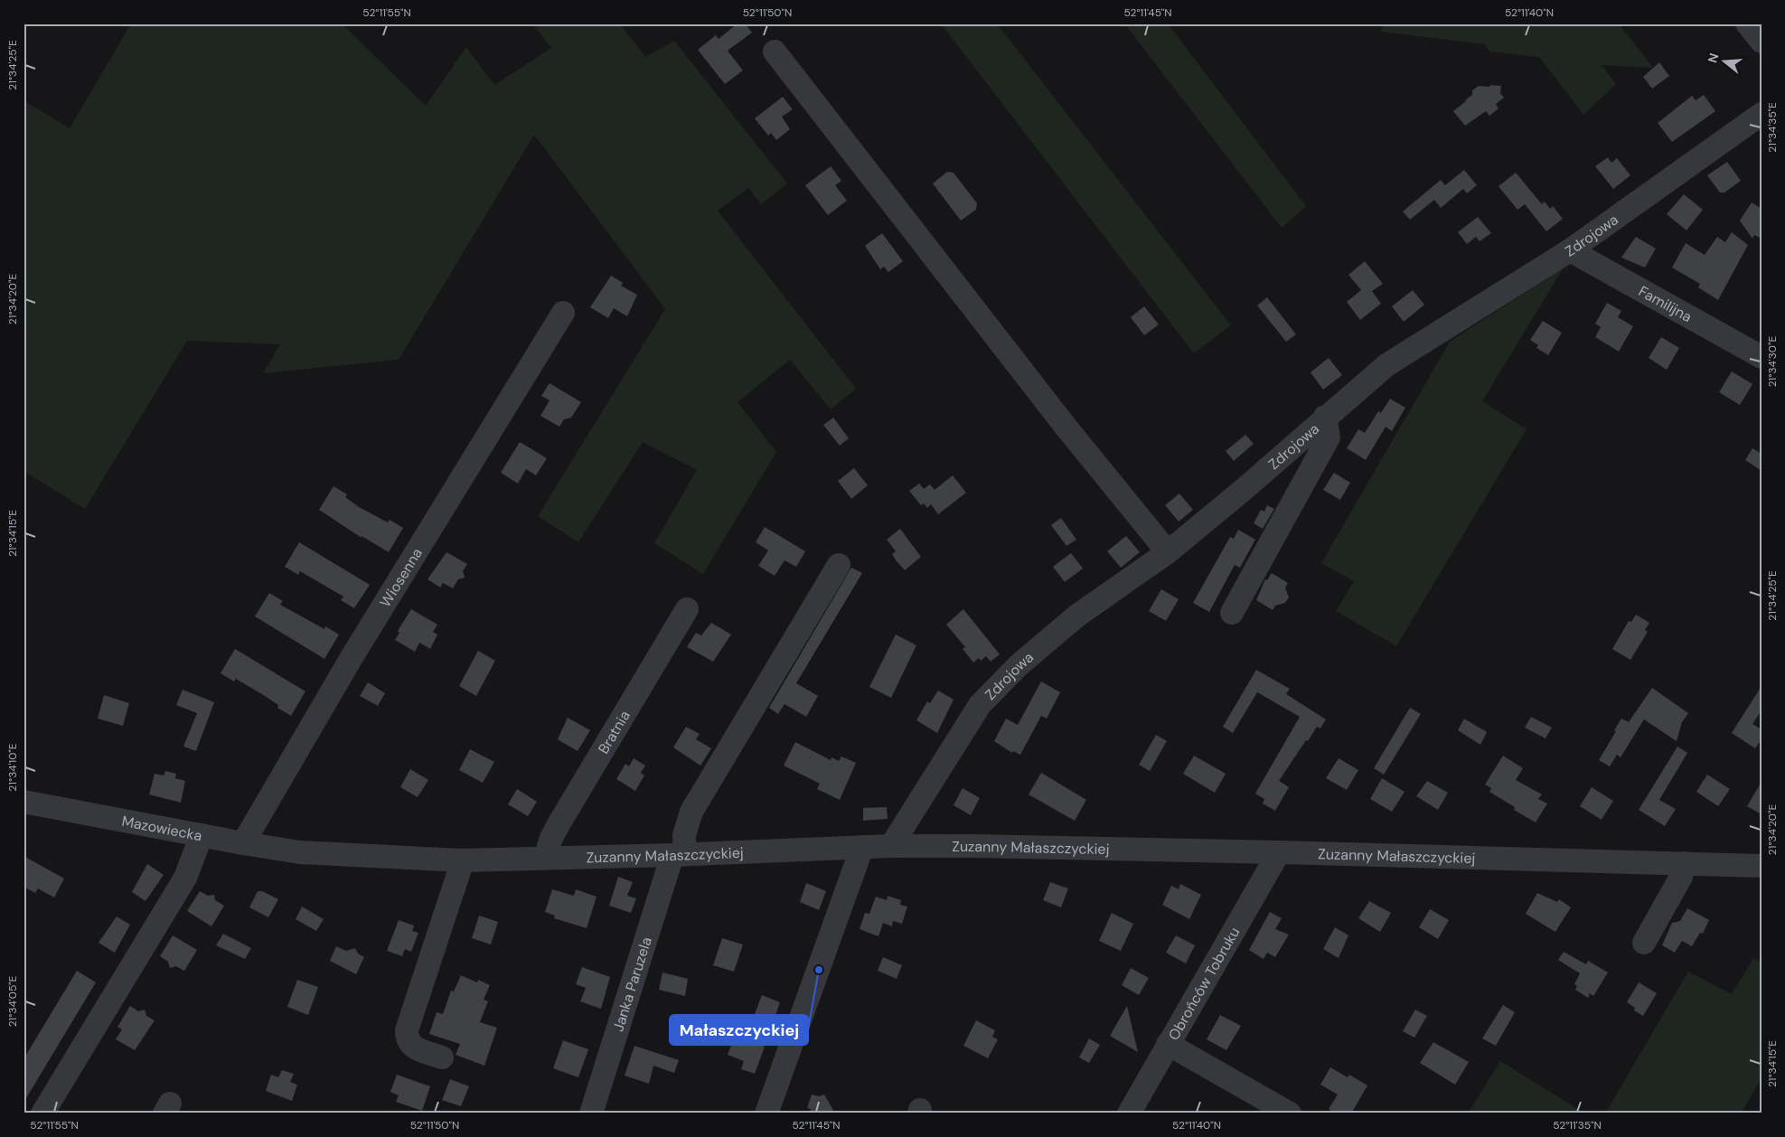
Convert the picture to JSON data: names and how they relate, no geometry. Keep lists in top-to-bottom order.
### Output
{
  "streets": {
    "street": [
      "Zdrojowa",
      "Familijna",
      "Wiosenna",
      "Bratnia",
      "Mazowiecka",
      "Zuzanny Małaszczyckiej",
      "Obrońców Tobruku",
      "Janka Paruzela"
    ]
  },
  "crossings": [
    ["Zdrojowa", "Familijna"],
    ["Zdrojowa", "Zuzanny Małaszczyckiej"],
    ["Wiosenna", "Mazowiecka"],
    ["Bratnia", "Zuzanny Małaszczyckiej"],
    ["Mazowiecka", "Zuzanny Małaszczyckiej"],
    ["Zuzanny Małaszczyckiej", "Obrońców Tobruku"],
    ["Zuzanny Małaszczyckiej", "Janka Paruzela"]
  ],
  "places": ["Małaszczyckiej"],
  "north": "left",
  "coordinates": [
    "52°11'55\"N",
    "52°11'50\"N",
    "52°11'45\"N",
    "52°11'40\"N",
    "21°34'25\"E",
    "21°34'35\"E",
    "21°34'20\"E",
    "21°34'30\"E",
    "21°34'15\"E",
    "21°34'10\"E",
    "21°34'05\"E",
    "52°11'35\"N"
  ]
}
